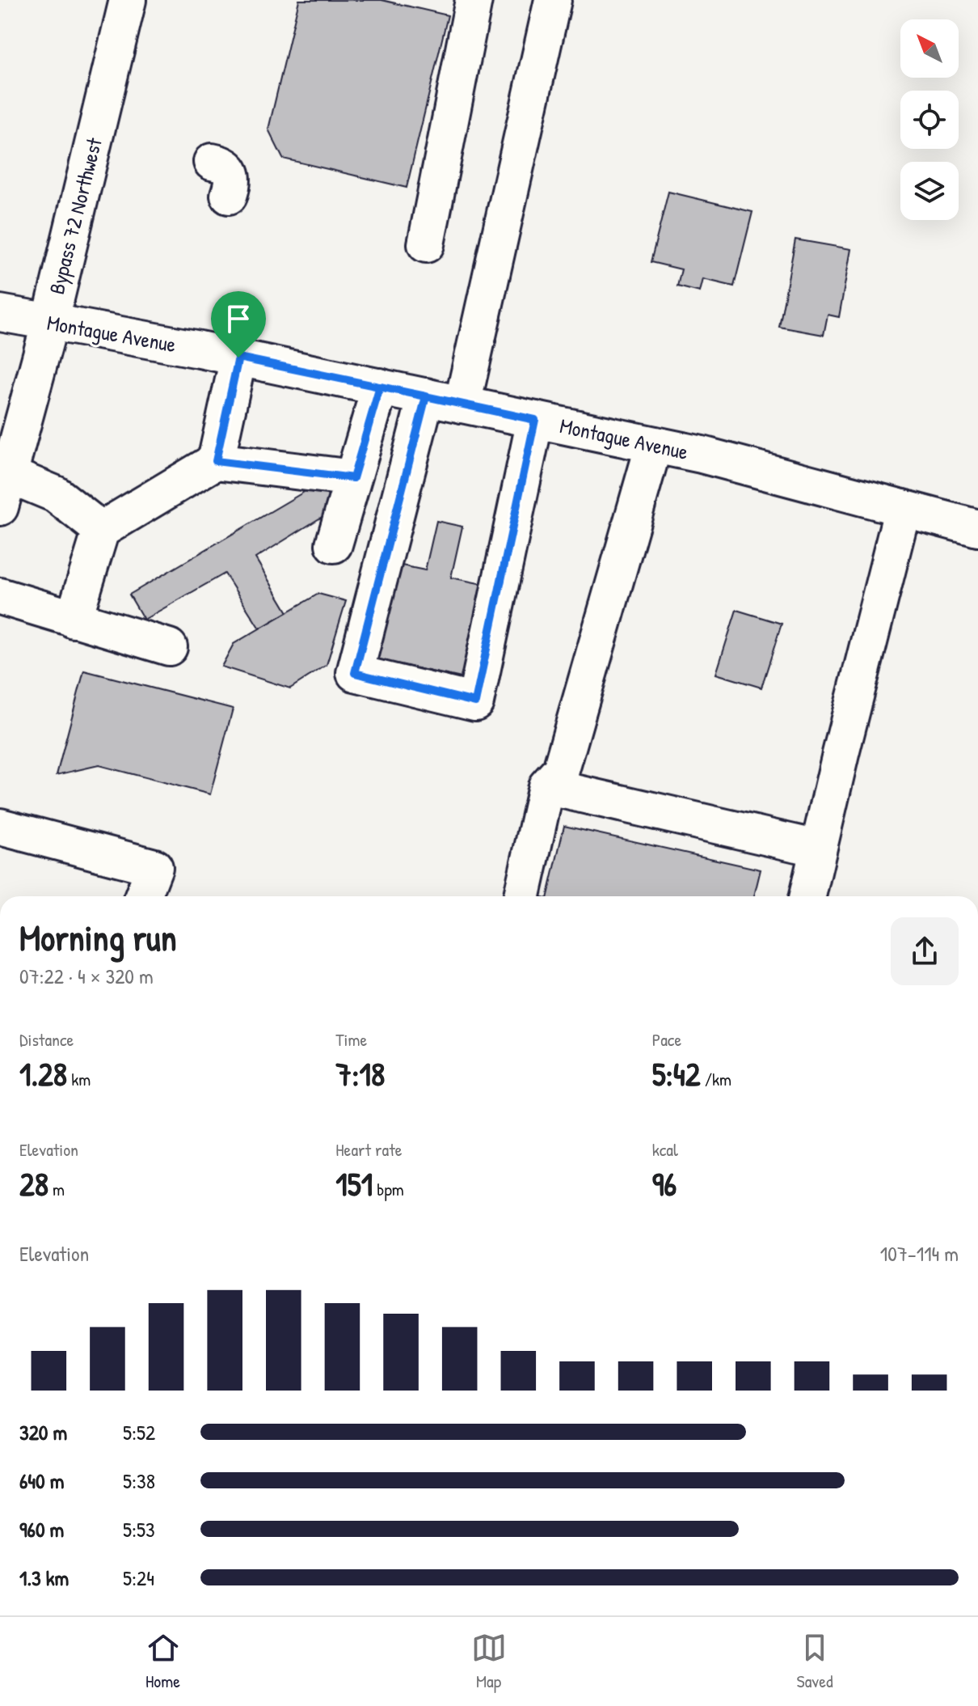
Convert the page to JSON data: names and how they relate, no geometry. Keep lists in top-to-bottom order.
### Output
{
  "streets": {
    "main road": ["Bypass 72 Northwest", "Montague Avenue"]
  },
  "crossings": [
    ["Bypass 72 Northwest", "Montague Avenue"]
  ],
  "north": "top left",
  "page": {
    "heading": ["Morning run", "07:22 · 4 × 320 m"],
    "stats": [
      ["Distance", "1.28 km"],
      ["Time", "7:18"],
      ["Pace", "5:42 /km"],
      ["Elevation", "28 m"],
      ["Heart rate", "151 bpm"],
      ["kcal", "96"]
    ],
    "chart": ["Elevation", "107–114 m"],
    "list": [
      {
        "name": "320 m",
        "note": "5:52"
      },
      {
        "name": "640 m",
        "note": "5:38"
      },
      {
        "name": "960 m",
        "note": "5:53"
      },
      {
        "name": "1.3 km",
        "note": "5:24"
      }
    ],
    "tabs": ["Home", "Map", "Saved"]
  }
}
